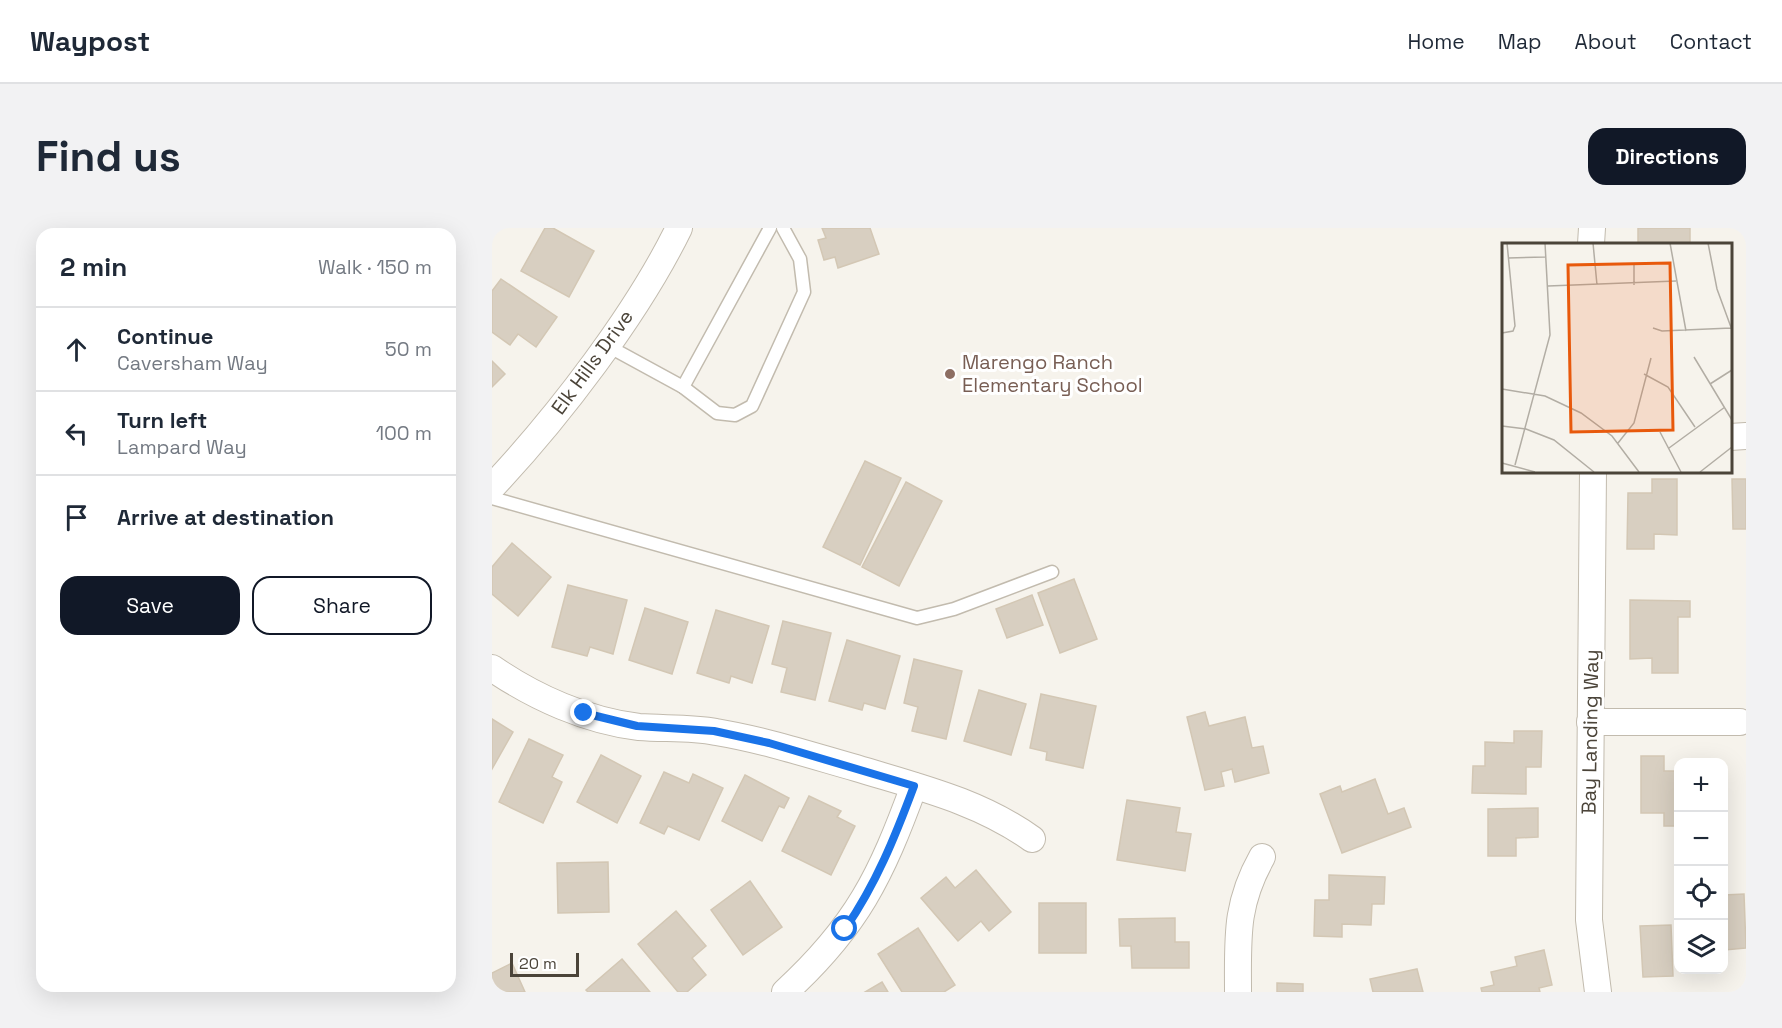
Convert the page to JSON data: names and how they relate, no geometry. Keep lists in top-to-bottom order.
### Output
{
  "streets": {
    "street": ["Elk Hills Drive", "Bay Landing Way"]
  },
  "places": ["Marengo Ranch Elementary School"],
  "scale_bar": "20 m",
  "page": {
    "header": "Waypost",
    "nav": [
      "Home",
      "Map",
      "About",
      "Contact"
    ],
    "buttons": [
      "Directions",
      ["Save", "Share"]
    ],
    "title": "Find us",
    "heading": ["2 min", "Walk · 150 m"],
    "list": [
      ["Continue", "Caversham Way", "50 m"],
      ["Turn left", "Lampard Way", "100 m"],
      "Arrive at destination"
    ],
    "map_buttons": ["+", "−"],
    "scale": "20 m"
  }
}
